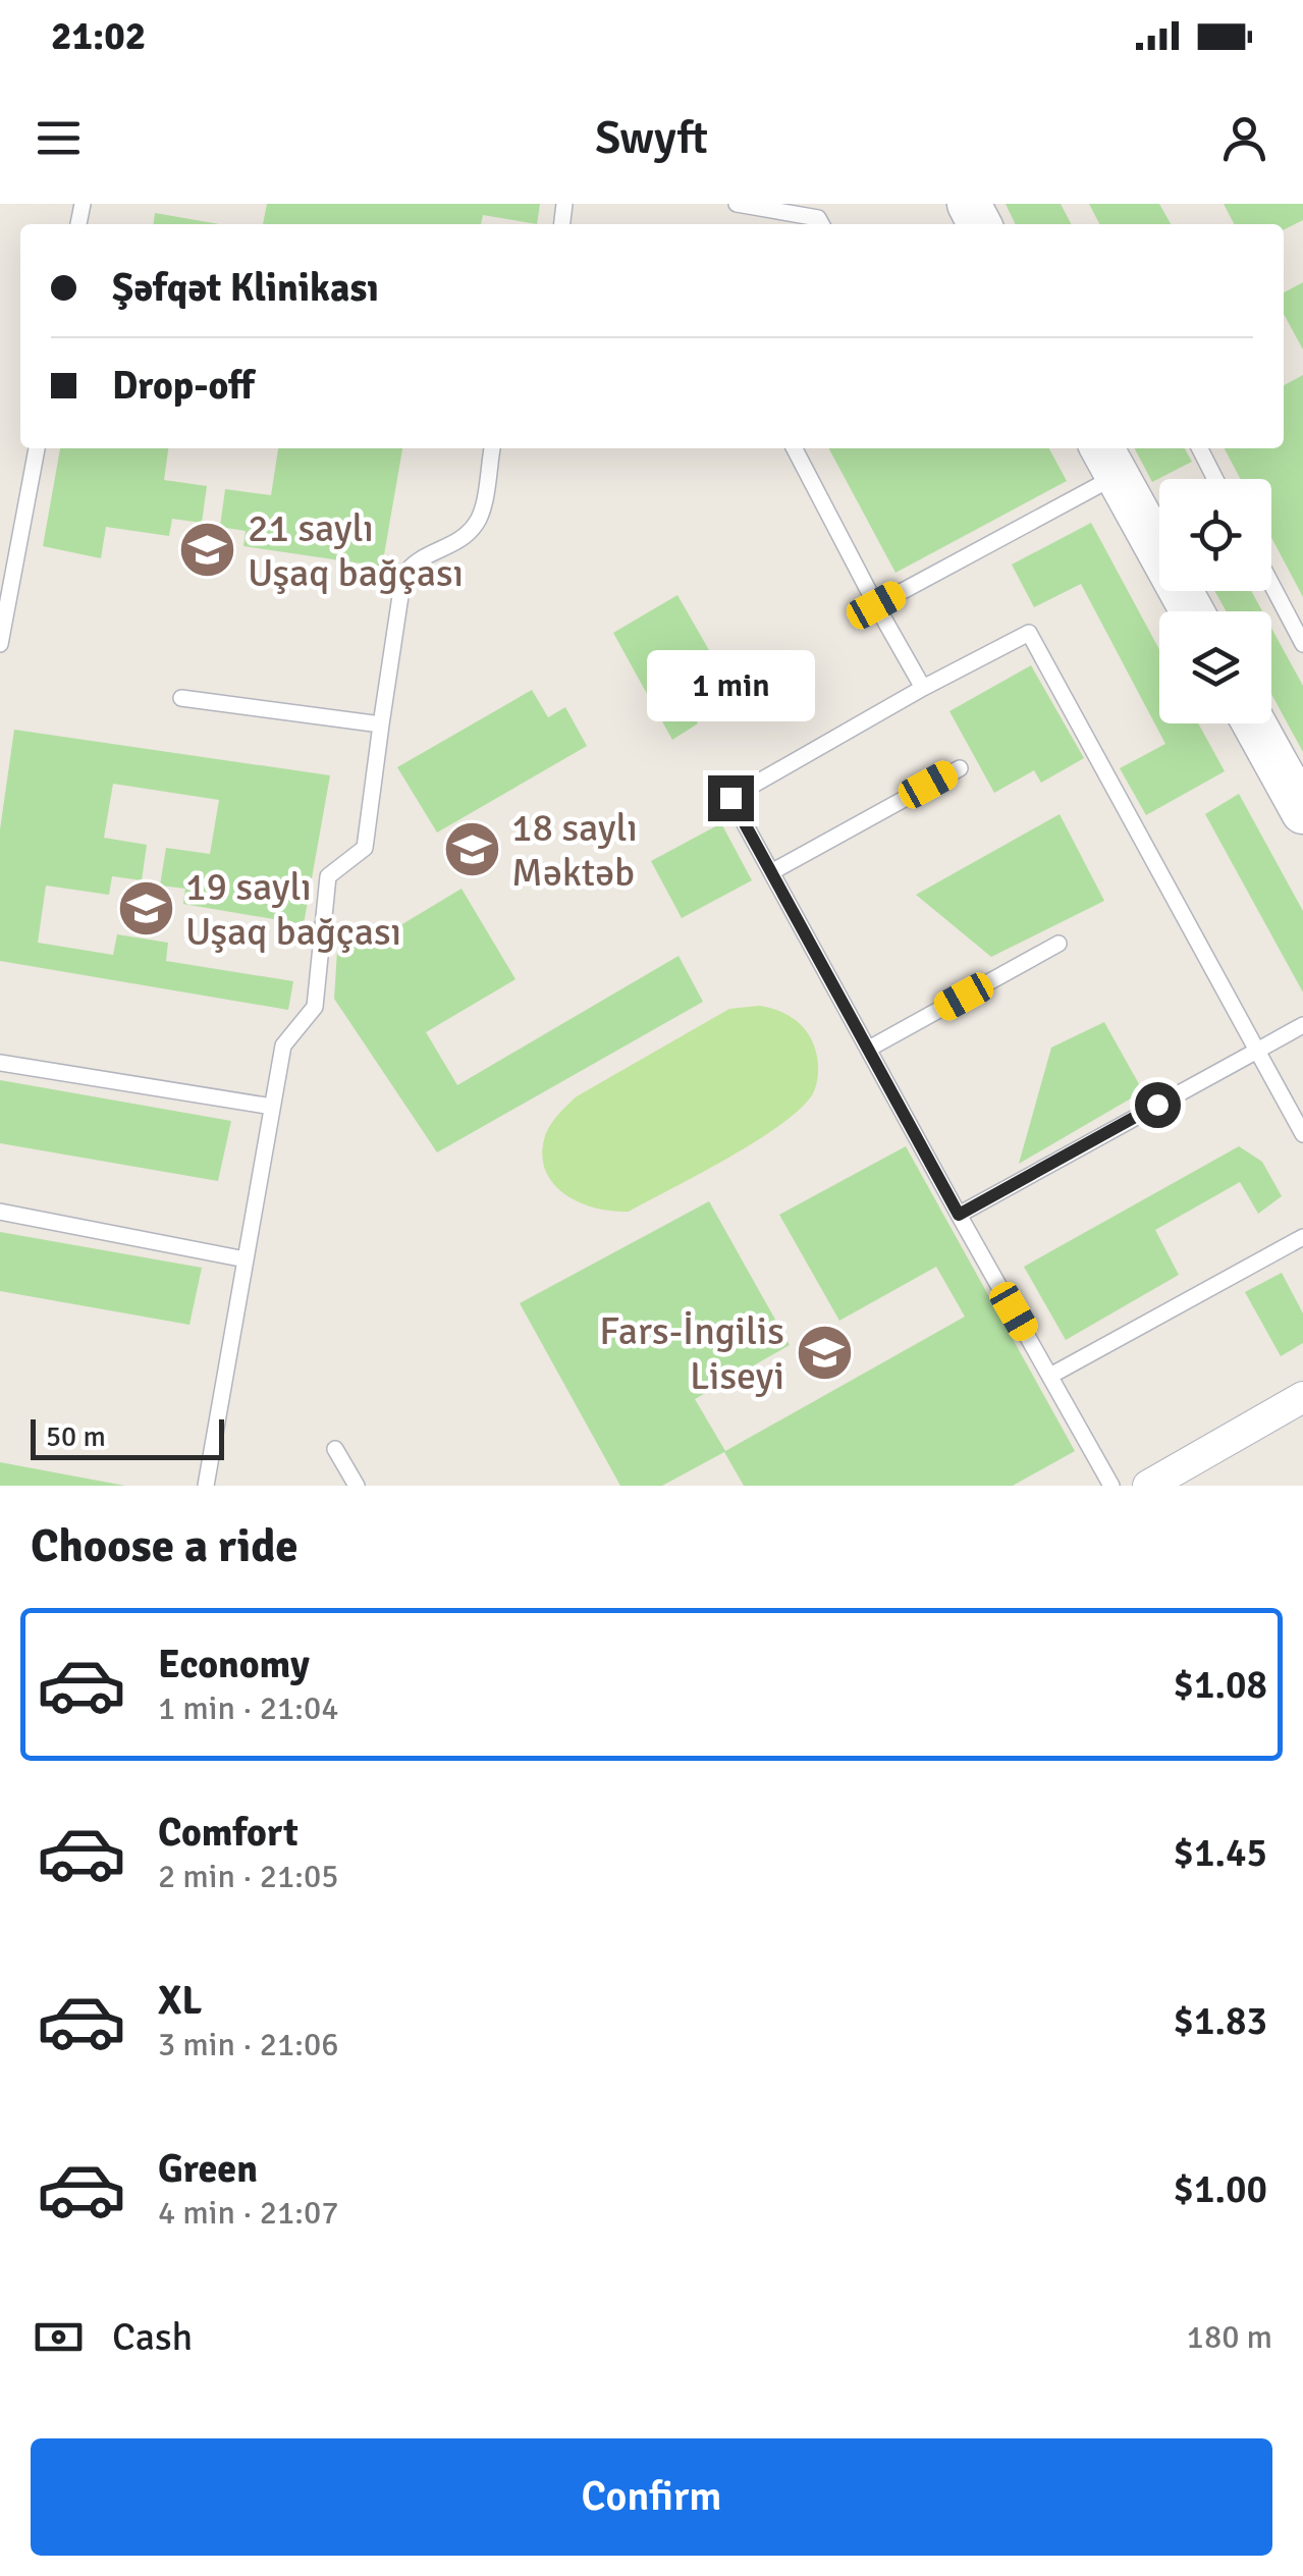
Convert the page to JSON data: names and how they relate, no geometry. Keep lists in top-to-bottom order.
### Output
{
  "places": {
    "school or university": [
      "21 saylı Uşaq bağçası",
      "18 saylı Məktəb",
      "19 saylı Uşaq bağçası",
      "Fars-İngilis Liseyi"
    ]
  },
  "scale_bar": "50 m",
  "page": {
    "status": "21:02",
    "header": "Swyft",
    "banner": ["Şəfqət Klinikası", "Drop-off"],
    "bubble": "1 min",
    "scale": "50 m",
    "heading": "Choose a ride",
    "list": [
      {
        "name": "Economy",
        "note": "1 min · 21:04",
        "value": "$1.08"
      },
      {
        "name": "Comfort",
        "note": "2 min · 21:05",
        "value": "$1.45"
      },
      {
        "name": "XL",
        "note": "3 min · 21:06",
        "value": "$1.83"
      },
      {
        "name": "Green",
        "note": "4 min · 21:07",
        "value": "$1.00"
      }
    ],
    "pay": ["Cash", "180 m"],
    "buttons": "Confirm"
  }
}
